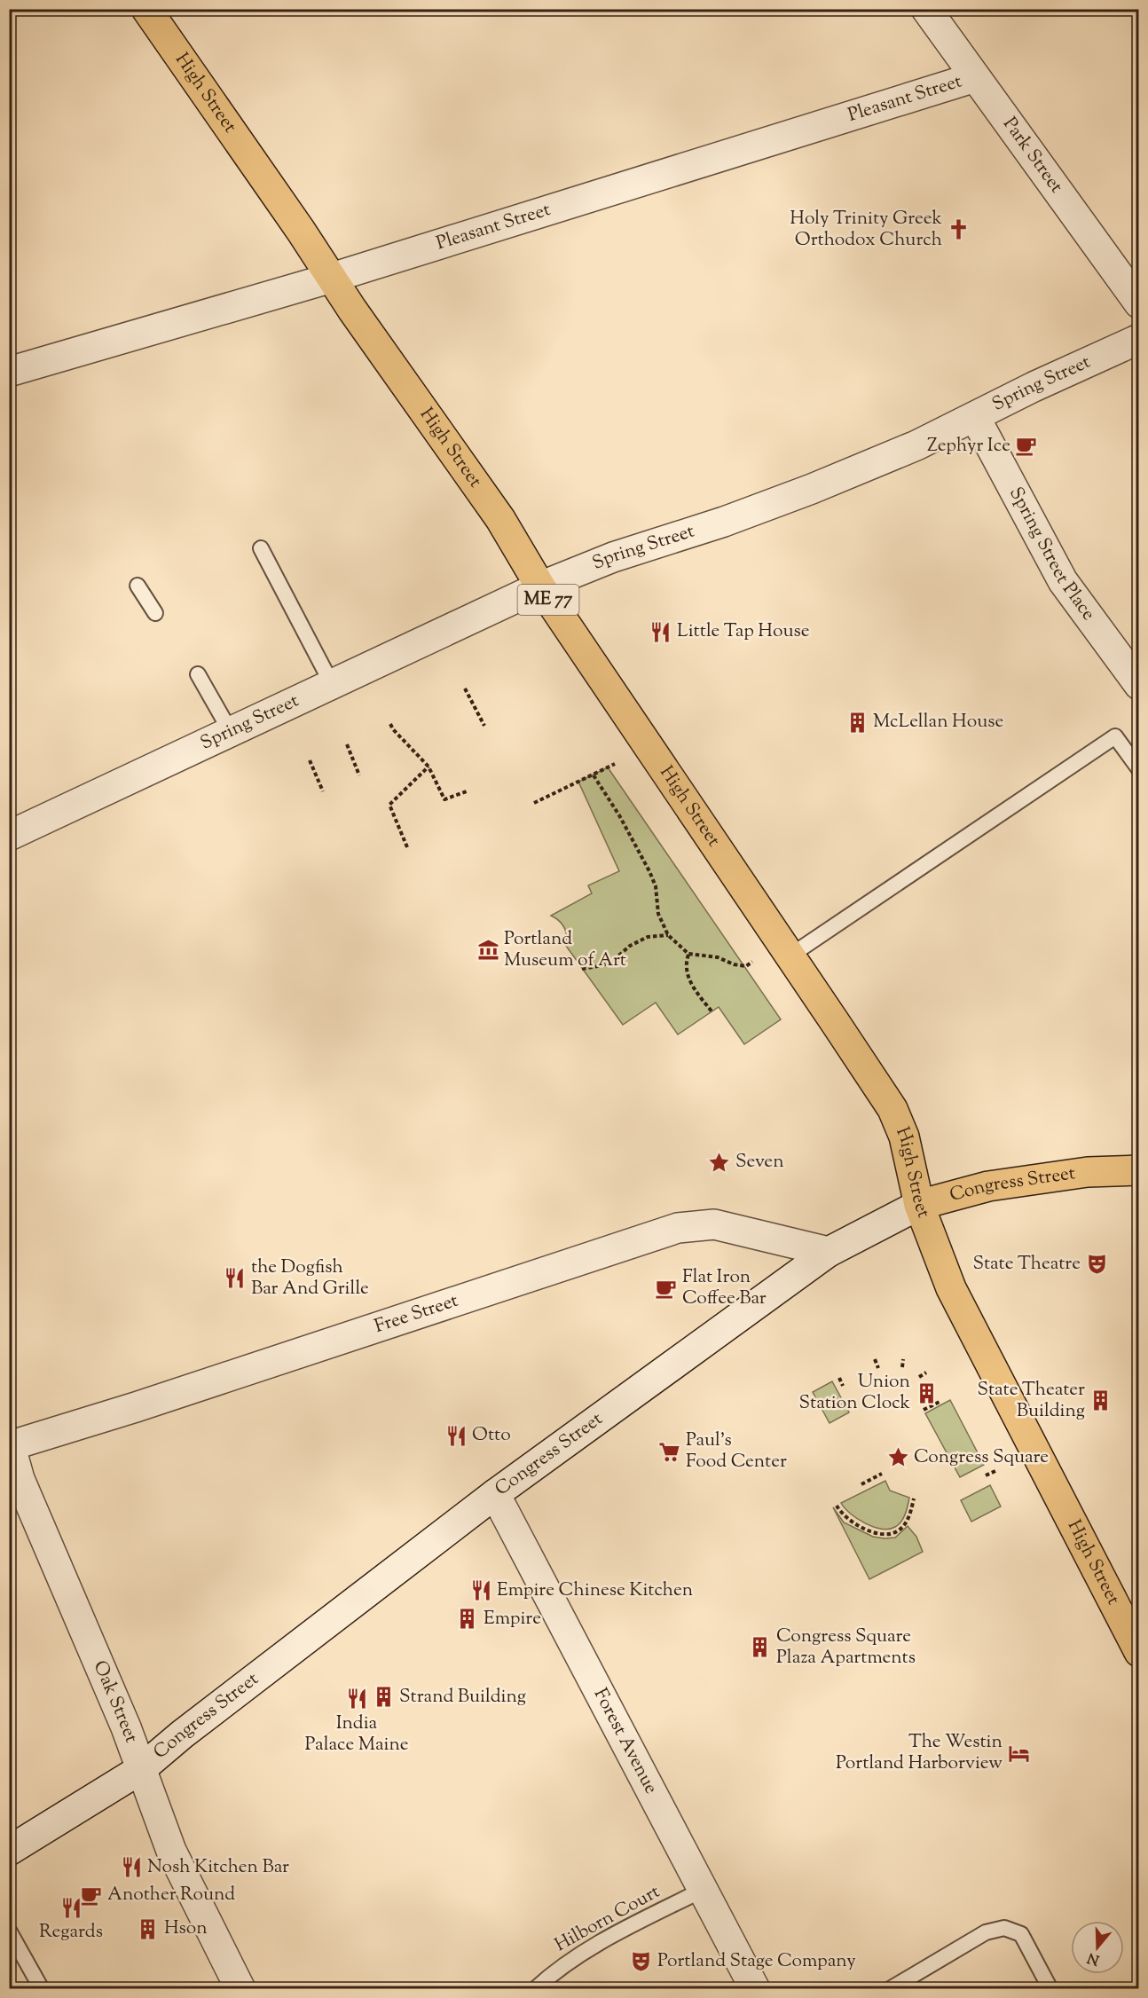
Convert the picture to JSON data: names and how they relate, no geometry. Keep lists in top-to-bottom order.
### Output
{
  "streets": {
    "main road": ["High Street", "ME 77", "Congress Street"],
    "street": [
      "Pleasant Street",
      "Park Street",
      "Spring Street",
      "Spring Street Place",
      "Free Street",
      "Oak Street",
      "Forest Avenue"
    ],
    "lane": ["Hilborn Court"]
  },
  "crossings": [
    ["High Street", "Pleasant Street"],
    ["High Street", "Spring Street"],
    ["High Street", "Congress Street"],
    ["Pleasant Street", "Park Street"],
    ["Spring Street", "Spring Street Place"],
    ["Congress Street", "Free Street"],
    ["Congress Street", "Oak Street"],
    ["Congress Street", "Forest Avenue"],
    ["Free Street", "Oak Street"],
    ["Forest Avenue", "Hilborn Court"]
  ],
  "places": {
    "church": ["Holy Trinity Greek Orthodox Church"],
    "cafe": ["Zephyr Ice", "Flat Iron Coffee Bar", "Another Round"],
    "restaurant": [
      "Little Tap House",
      "the Dogfish Bar And Grille",
      "Otto",
      "Empire Chinese Kitchen",
      "India Palace Maine",
      "Nosh Kitchen Bar",
      "Regards"
    ],
    "building": [
      "McLellan House",
      "Union Station Clock",
      "State Theater Building",
      "Empire",
      "Congress Square Plaza Apartments",
      "Strand Building",
      "Hson"
    ],
    "museum": ["Portland Museum of Art"],
    "place": ["Seven", "Congress Square"],
    "theatre": ["State Theatre", "Portland Stage Company"],
    "supermarket": ["Paul's Food Center"],
    "hotel": ["The Westin Portland Harborview"]
  },
  "north": "bottom"
}
